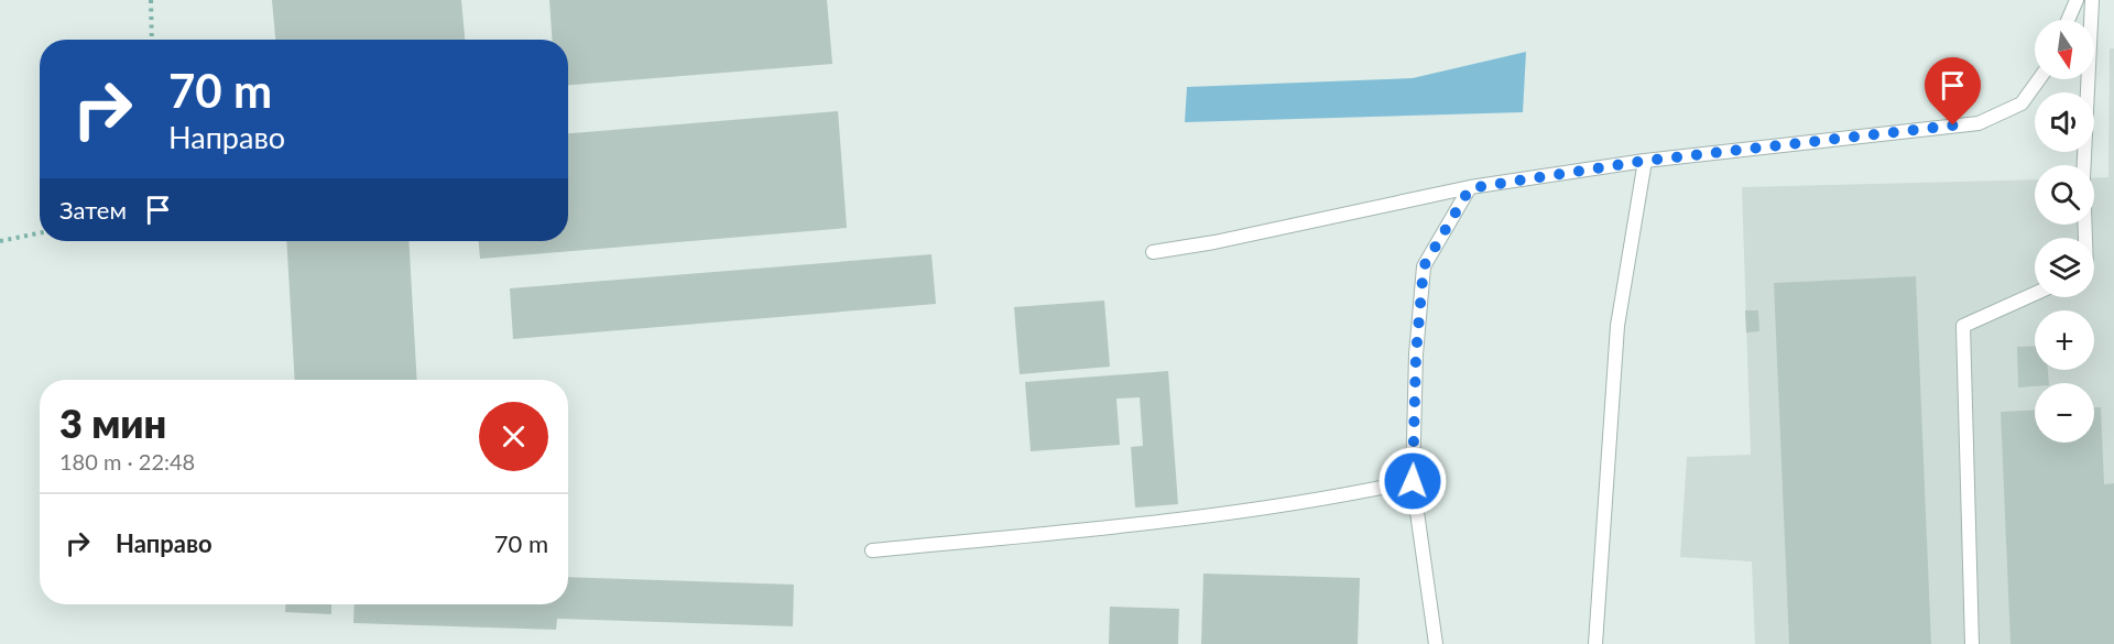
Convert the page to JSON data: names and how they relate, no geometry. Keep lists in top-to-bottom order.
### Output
{
  "north": "bottom",
  "page": {
    "map_buttons": ["+", "−"],
    "turn": ["70 m", "Направо"],
    "then": "Затем",
    "heading": ["3 мин", "180 m · 22:48"],
    "list": [
      {
        "name": "Направо",
        "value": "70 m"
      }
    ]
  }
}
